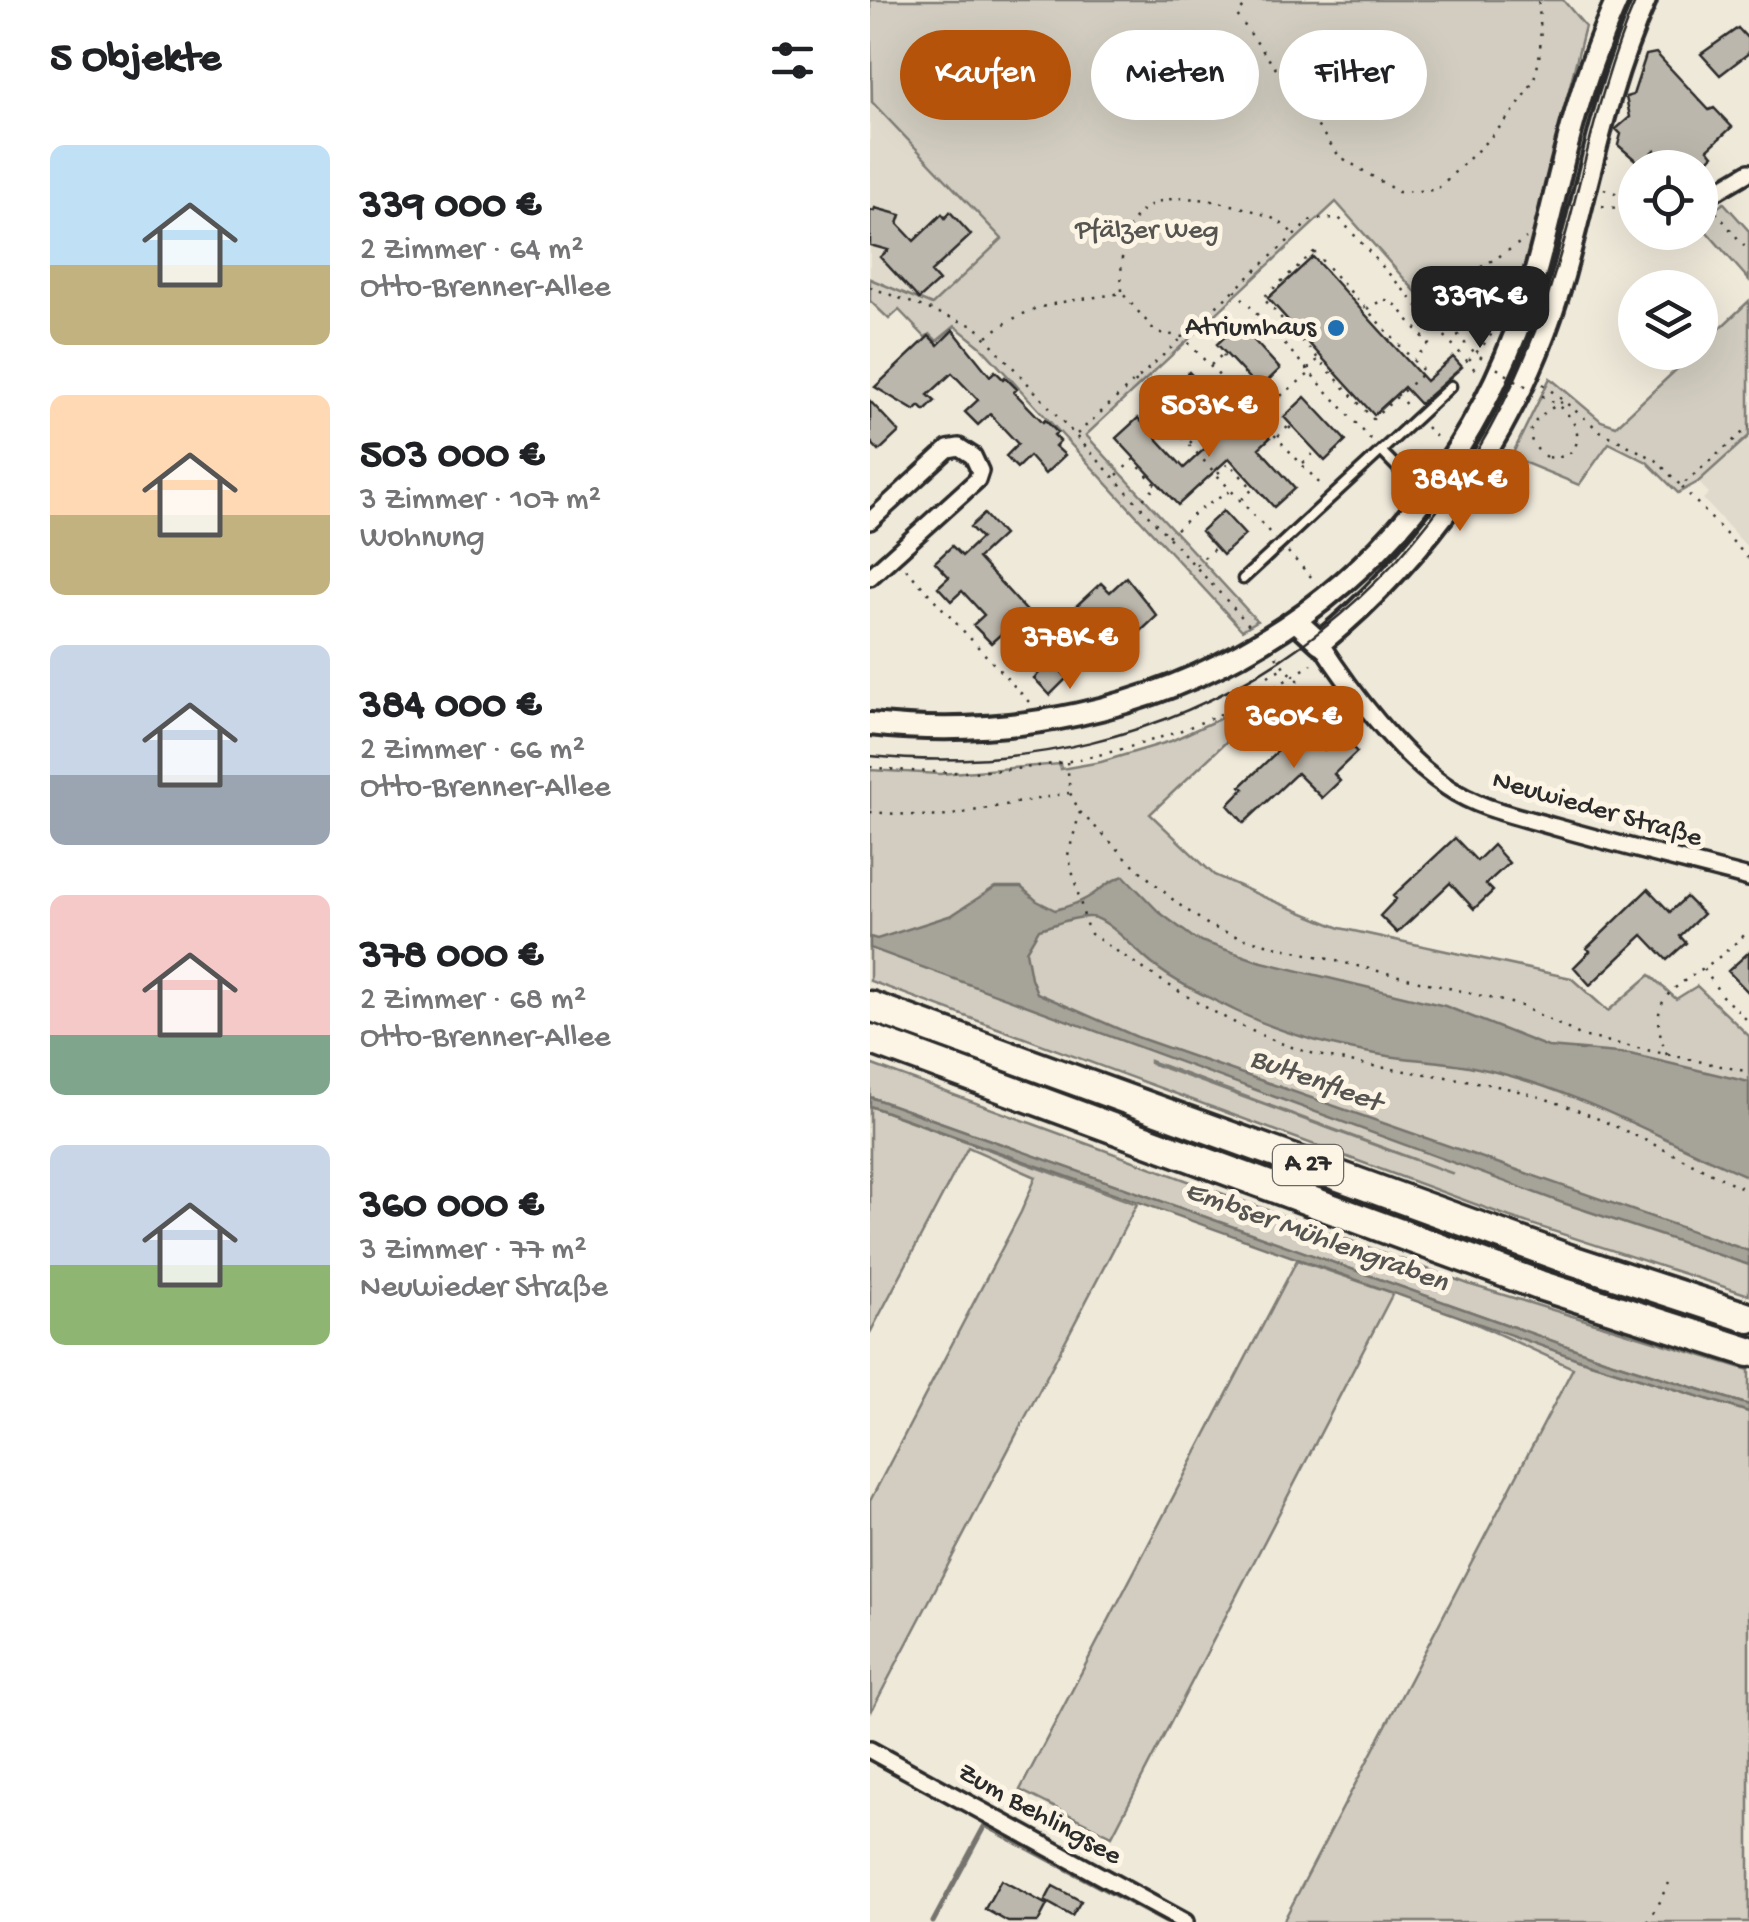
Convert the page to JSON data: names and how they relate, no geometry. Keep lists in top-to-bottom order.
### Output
{
  "streets": {
    "highway": ["A 27"],
    "street": ["Neuwieder Straße", "Zum Behlingsee"]
  },
  "water": ["Bultenfleet", "Embser Mühlengraben"],
  "parks": ["Pfälzer Weg"],
  "places": ["Atriumhaus"],
  "page": {
    "heading": "5 Objekte",
    "chip": ["Kaufen", "Mieten", "Filter"],
    "list": [
      {
        "name": "339 000 €",
        "note": "2 Zimmer · 64 m² · Otto-Brenner-Allee"
      },
      {
        "name": "503 000 €",
        "note": "3 Zimmer · 107 m² · Wohnung"
      },
      {
        "name": "384 000 €",
        "note": "2 Zimmer · 66 m² · Otto-Brenner-Allee"
      },
      {
        "name": "378 000 €",
        "note": "2 Zimmer · 68 m² · Otto-Brenner-Allee"
      },
      {
        "name": "360 000 €",
        "note": "3 Zimmer · 77 m² · Neuwieder Straße"
      }
    ],
    "price": [
      "339K €",
      "503K €",
      "384K €",
      "378K €",
      "360K €"
    ]
  }
}
